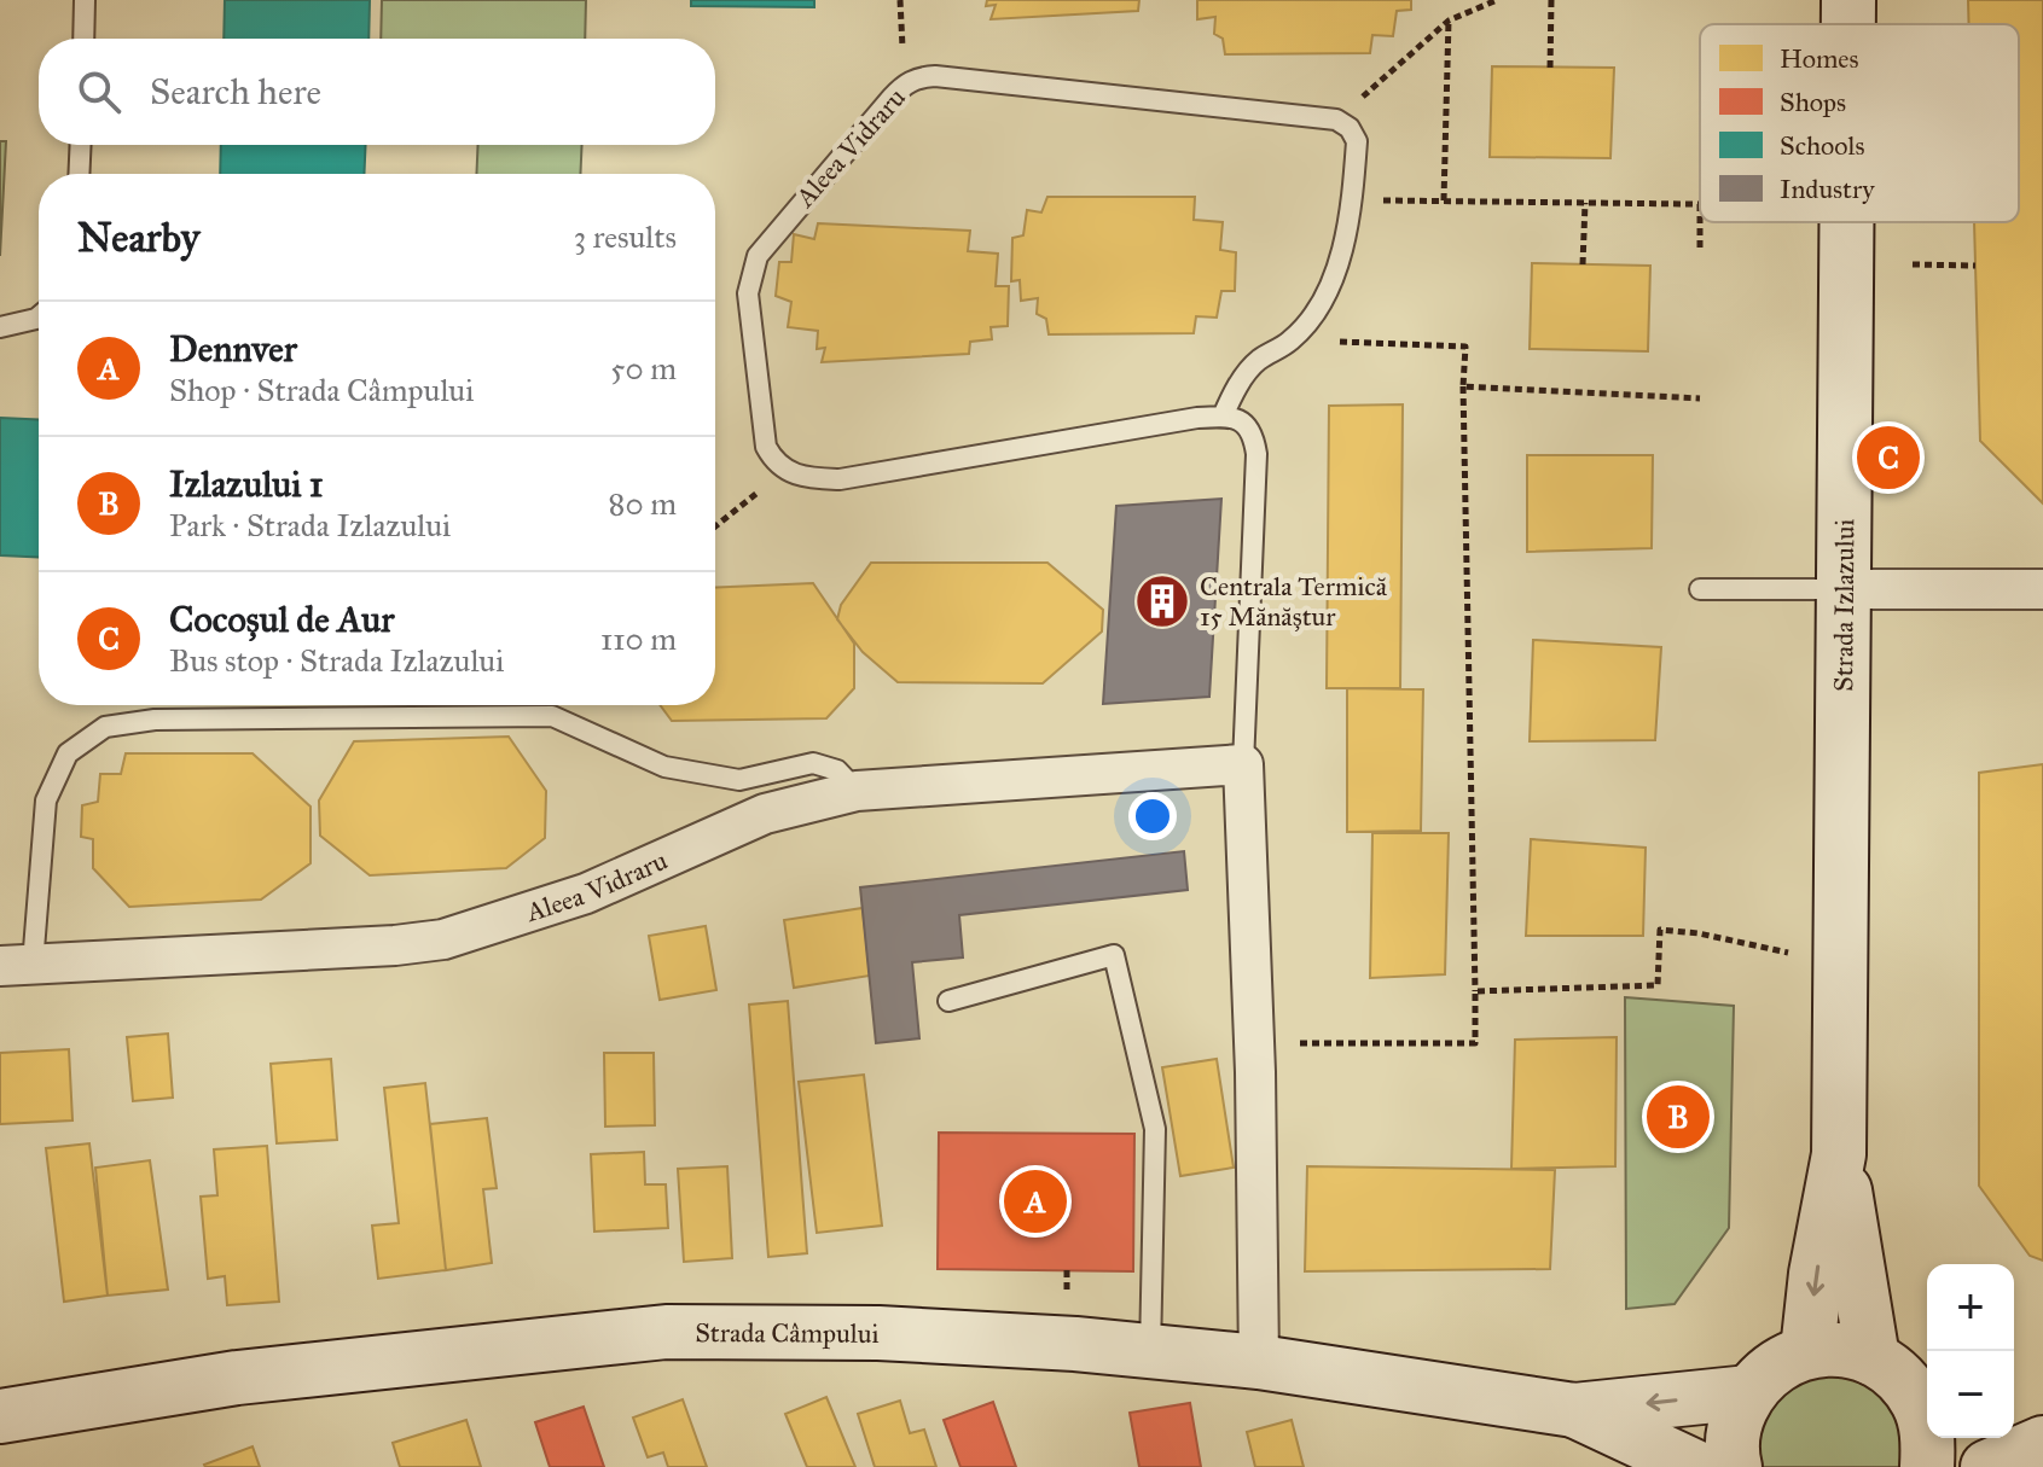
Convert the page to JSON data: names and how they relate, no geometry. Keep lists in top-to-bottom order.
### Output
{
  "streets": {
    "main road": ["Strada Izlazului", "Strada Câmpului"],
    "street": ["Aleea Vidraru"]
  },
  "places": {
    "building": ["Centrala Termică 15 Mănăștur"]
  },
  "legend": [
    "Homes",
    "Shops",
    "Schools",
    "Industry"
  ],
  "page": {
    "search": "Search here",
    "heading": ["Nearby", "3 results"],
    "list": [
      {
        "mark": "A",
        "name": "Dennver",
        "note": "Shop · Strada Câmpului",
        "value": "50 m"
      },
      {
        "mark": "B",
        "name": "Izlazului 1",
        "note": "Park · Strada Izlazului",
        "value": "80 m"
      },
      {
        "mark": "C",
        "name": "Cocoșul de Aur",
        "note": "Bus stop · Strada Izlazului",
        "value": "110 m"
      }
    ],
    "pins": ["C", "B", "A"],
    "map_buttons": ["+", "−"]
  }
}
